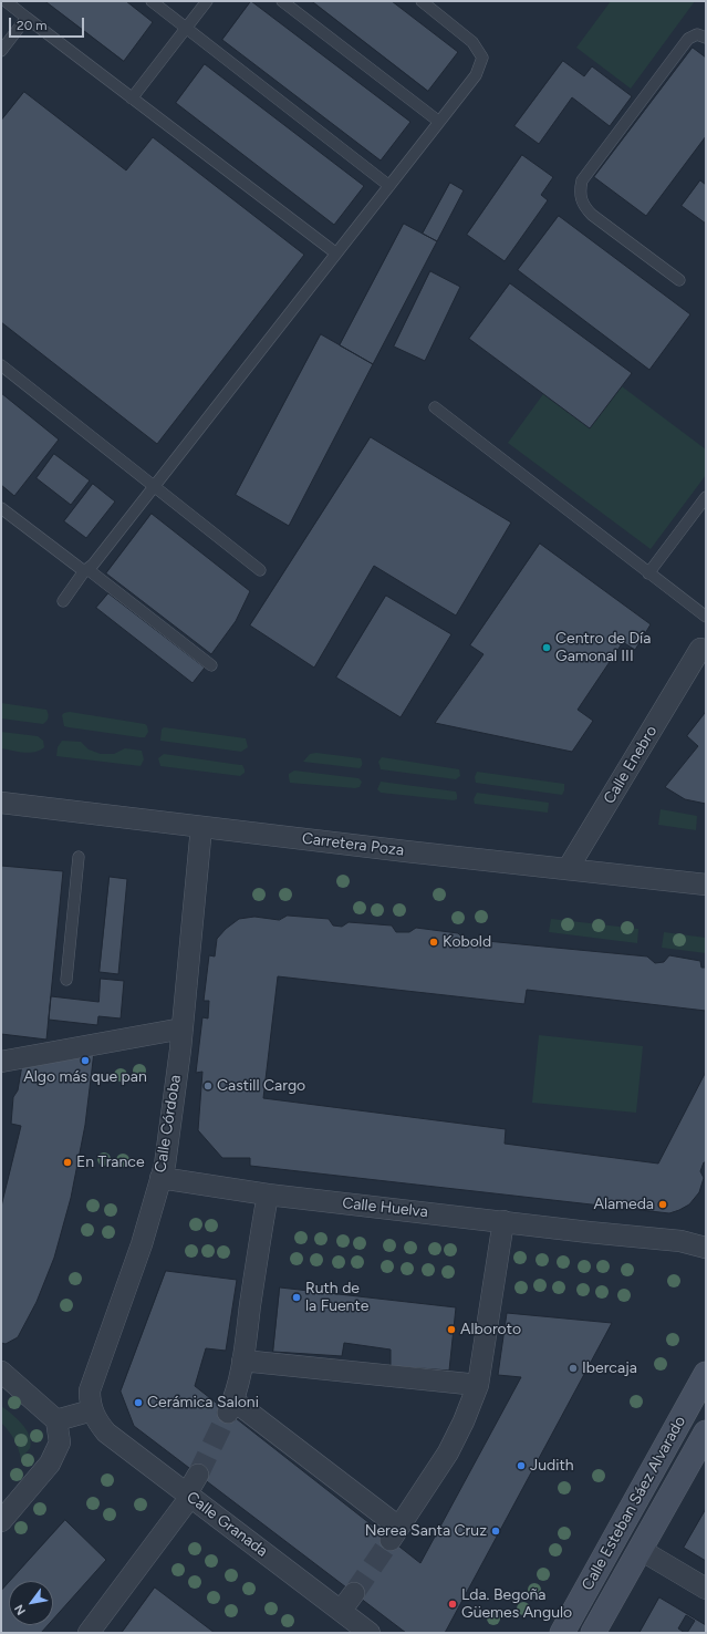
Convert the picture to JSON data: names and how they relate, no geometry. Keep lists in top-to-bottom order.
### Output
{
  "streets": {
    "main road": ["Calle Esteban Sáez Alvarado"],
    "street": [
      "Calle Enebro",
      "Carretera Poza",
      "Calle Córdoba",
      "Calle Huelva",
      "Calle Granada"
    ]
  },
  "crossings": [
    ["Calle Enebro", "Carretera Poza"],
    ["Carretera Poza", "Calle Córdoba"],
    ["Calle Córdoba", "Calle Huelva"],
    ["Calle Córdoba", "Calle Granada"]
  ],
  "places": [
    "Centro de Día Gamonal III",
    "Kobold",
    "Algo más que pan",
    "Castill Cargo",
    "En Trance",
    "Alameda",
    "Ruth de la Fuente",
    "Alboroto",
    "Ibercaja",
    "Cerámica Saloni",
    "Judith",
    "Nerea Santa Cruz",
    "Lda. Begoña Güemes Angulo"
  ],
  "scale_bar": "20 m",
  "north": "bottom left"
}
